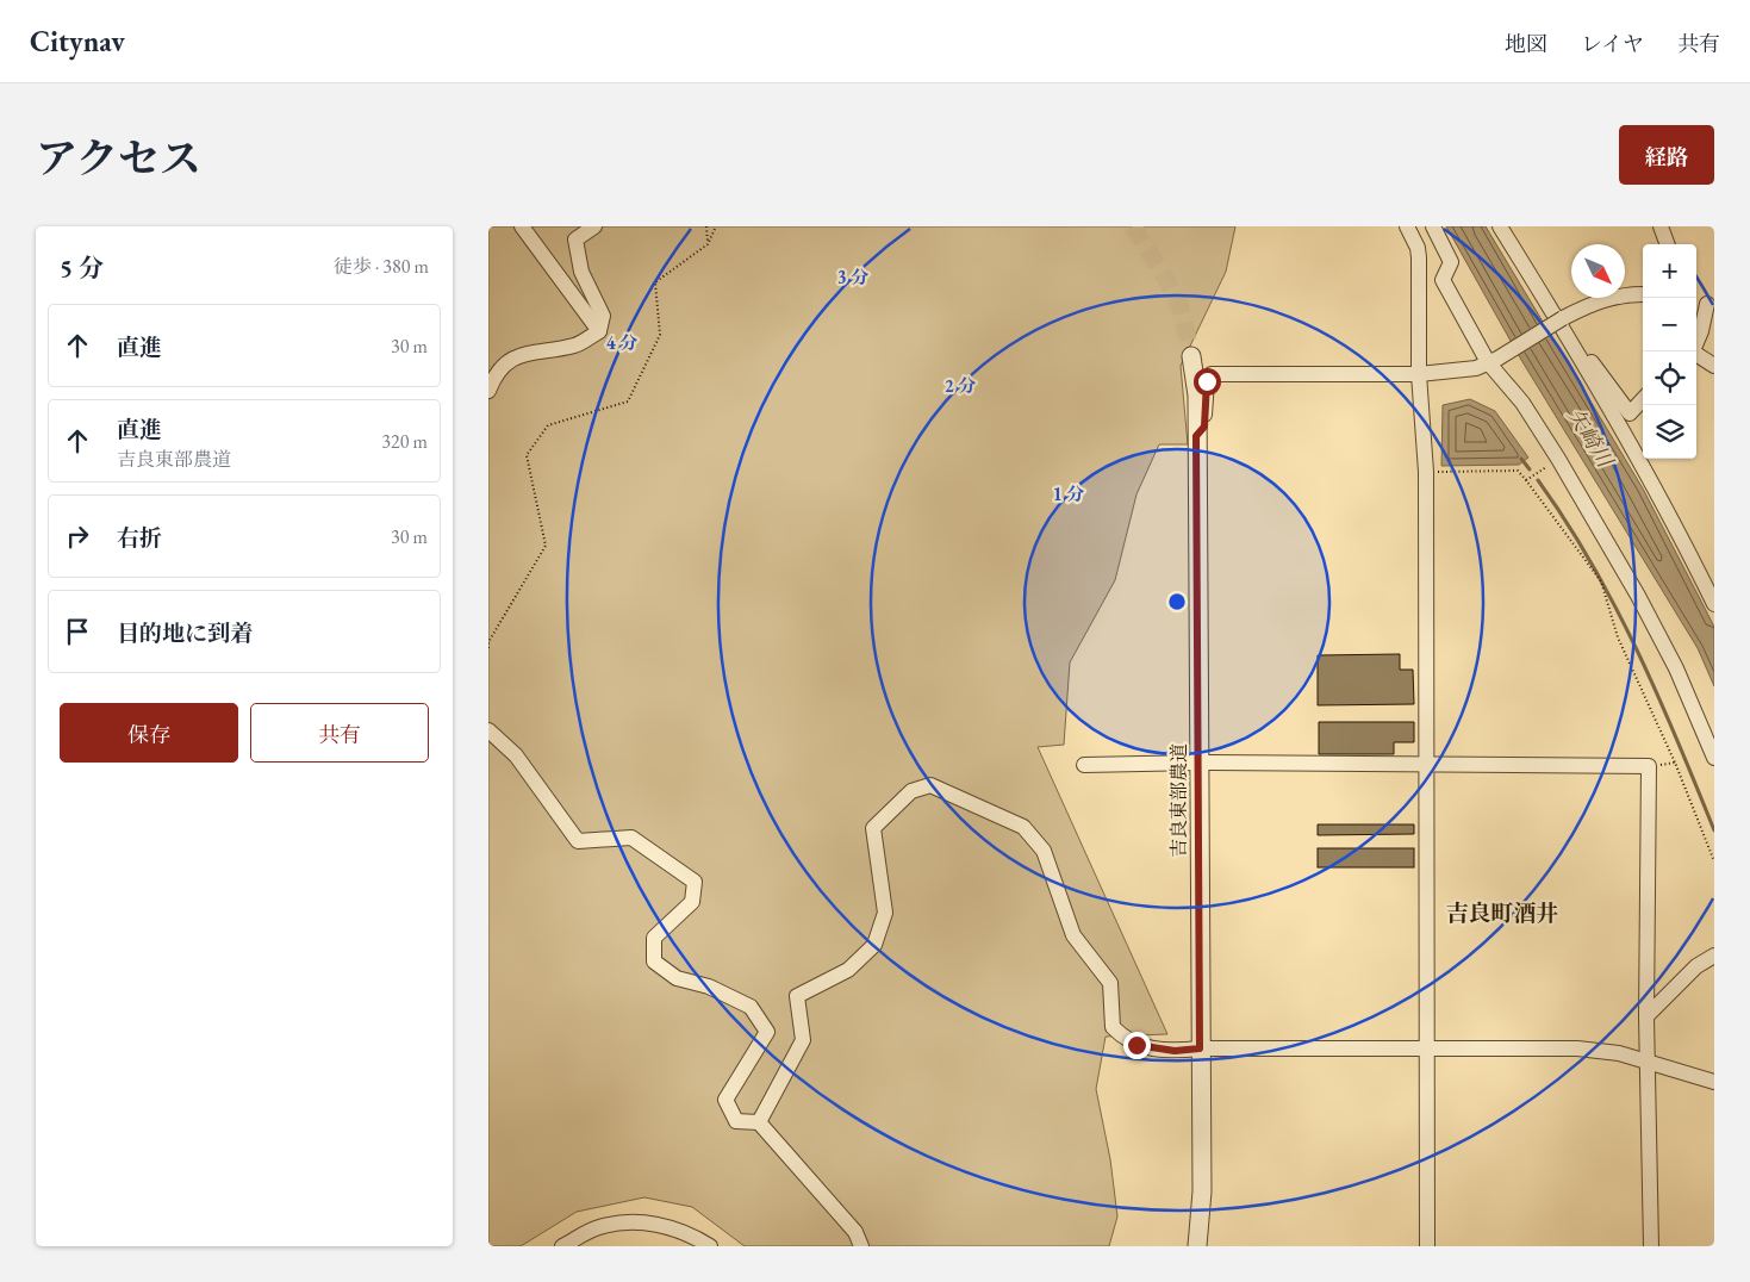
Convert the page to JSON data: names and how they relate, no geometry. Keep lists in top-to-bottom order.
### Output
{
  "streets": {
    "street": ["吉良東部農道"]
  },
  "districts": ["吉良町酒井"],
  "water": ["矢崎川"],
  "north": "bottom right",
  "page": {
    "header": "Citynav",
    "nav": ["地図", "レイヤ", "共有"],
    "title": "アクセス",
    "buttons": [
      "経路",
      ["保存", "共有"]
    ],
    "heading": ["5 分", "徒歩 · 380 m"],
    "map_buttons": ["+", "−"],
    "list": [
      ["直進", "30 m"],
      ["直進", "吉良東部農道", "320 m"],
      ["右折", "30 m"],
      "目的地に到着"
    ]
  },
  "rings": [
    "3 分",
    "4 分",
    "2 分",
    "1 分"
  ]
}
